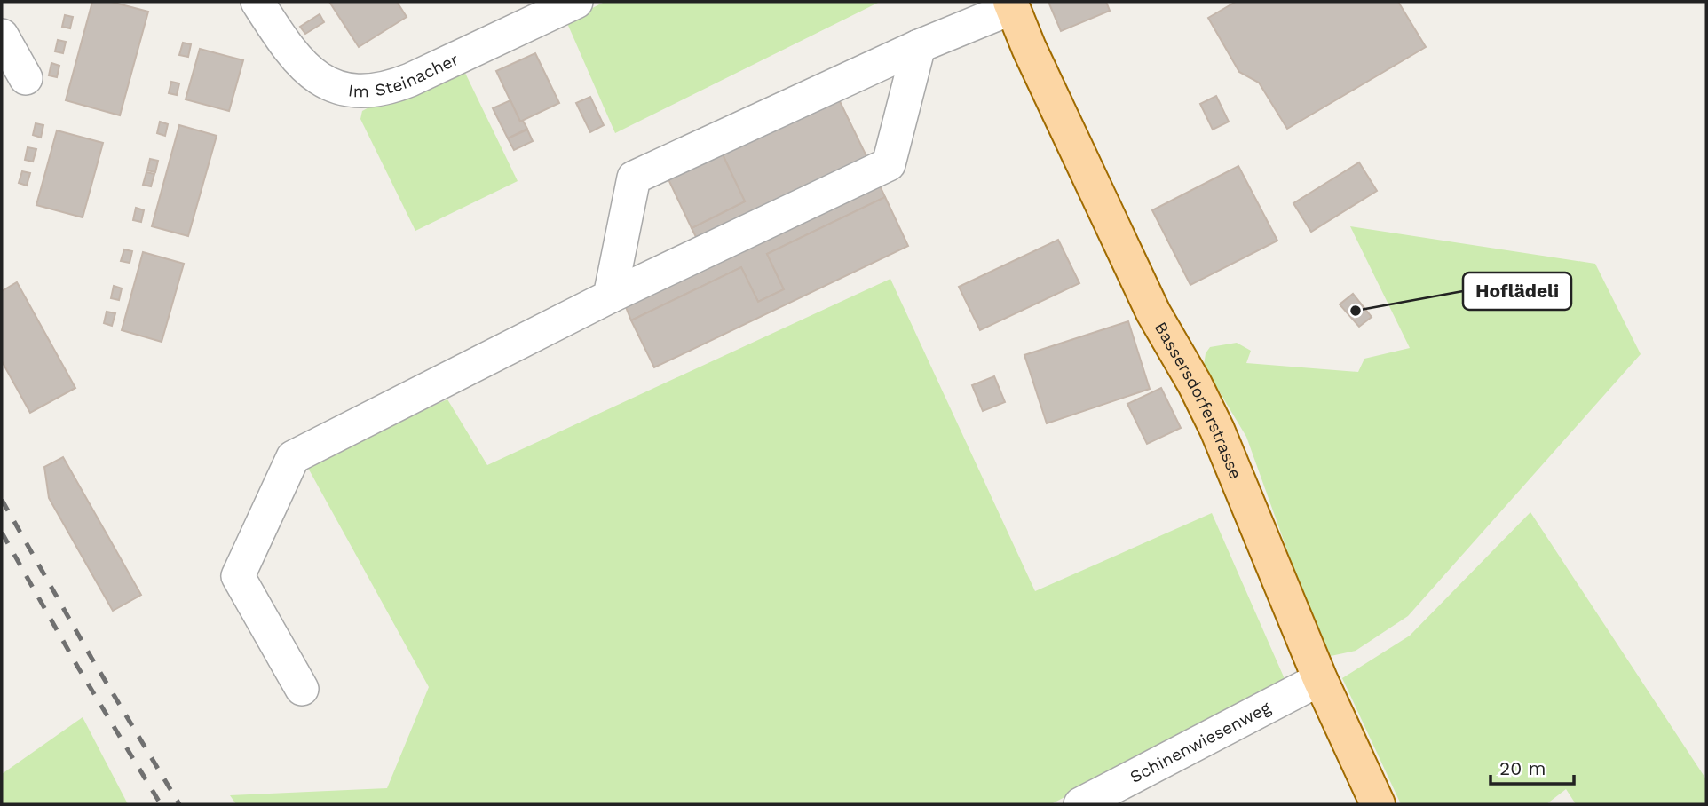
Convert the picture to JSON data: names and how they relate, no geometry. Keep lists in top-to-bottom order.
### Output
{
  "streets": {
    "main road": ["Bassersdorferstrasse"],
    "street": ["Im Steinacher", "Schinenwiesenweg"]
  },
  "crossings": [
    ["Bassersdorferstrasse", "Schinenwiesenweg"]
  ],
  "places": ["Hoflädeli"],
  "scale_bar": "20 m"
}
